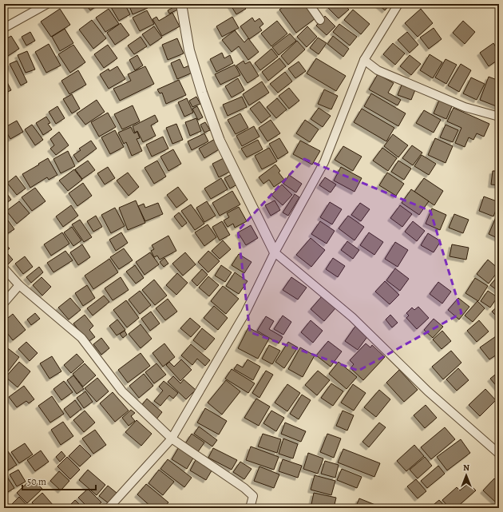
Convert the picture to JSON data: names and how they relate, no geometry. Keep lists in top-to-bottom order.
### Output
{
  "scale_bar": "50 m",
  "north": "top"
}
